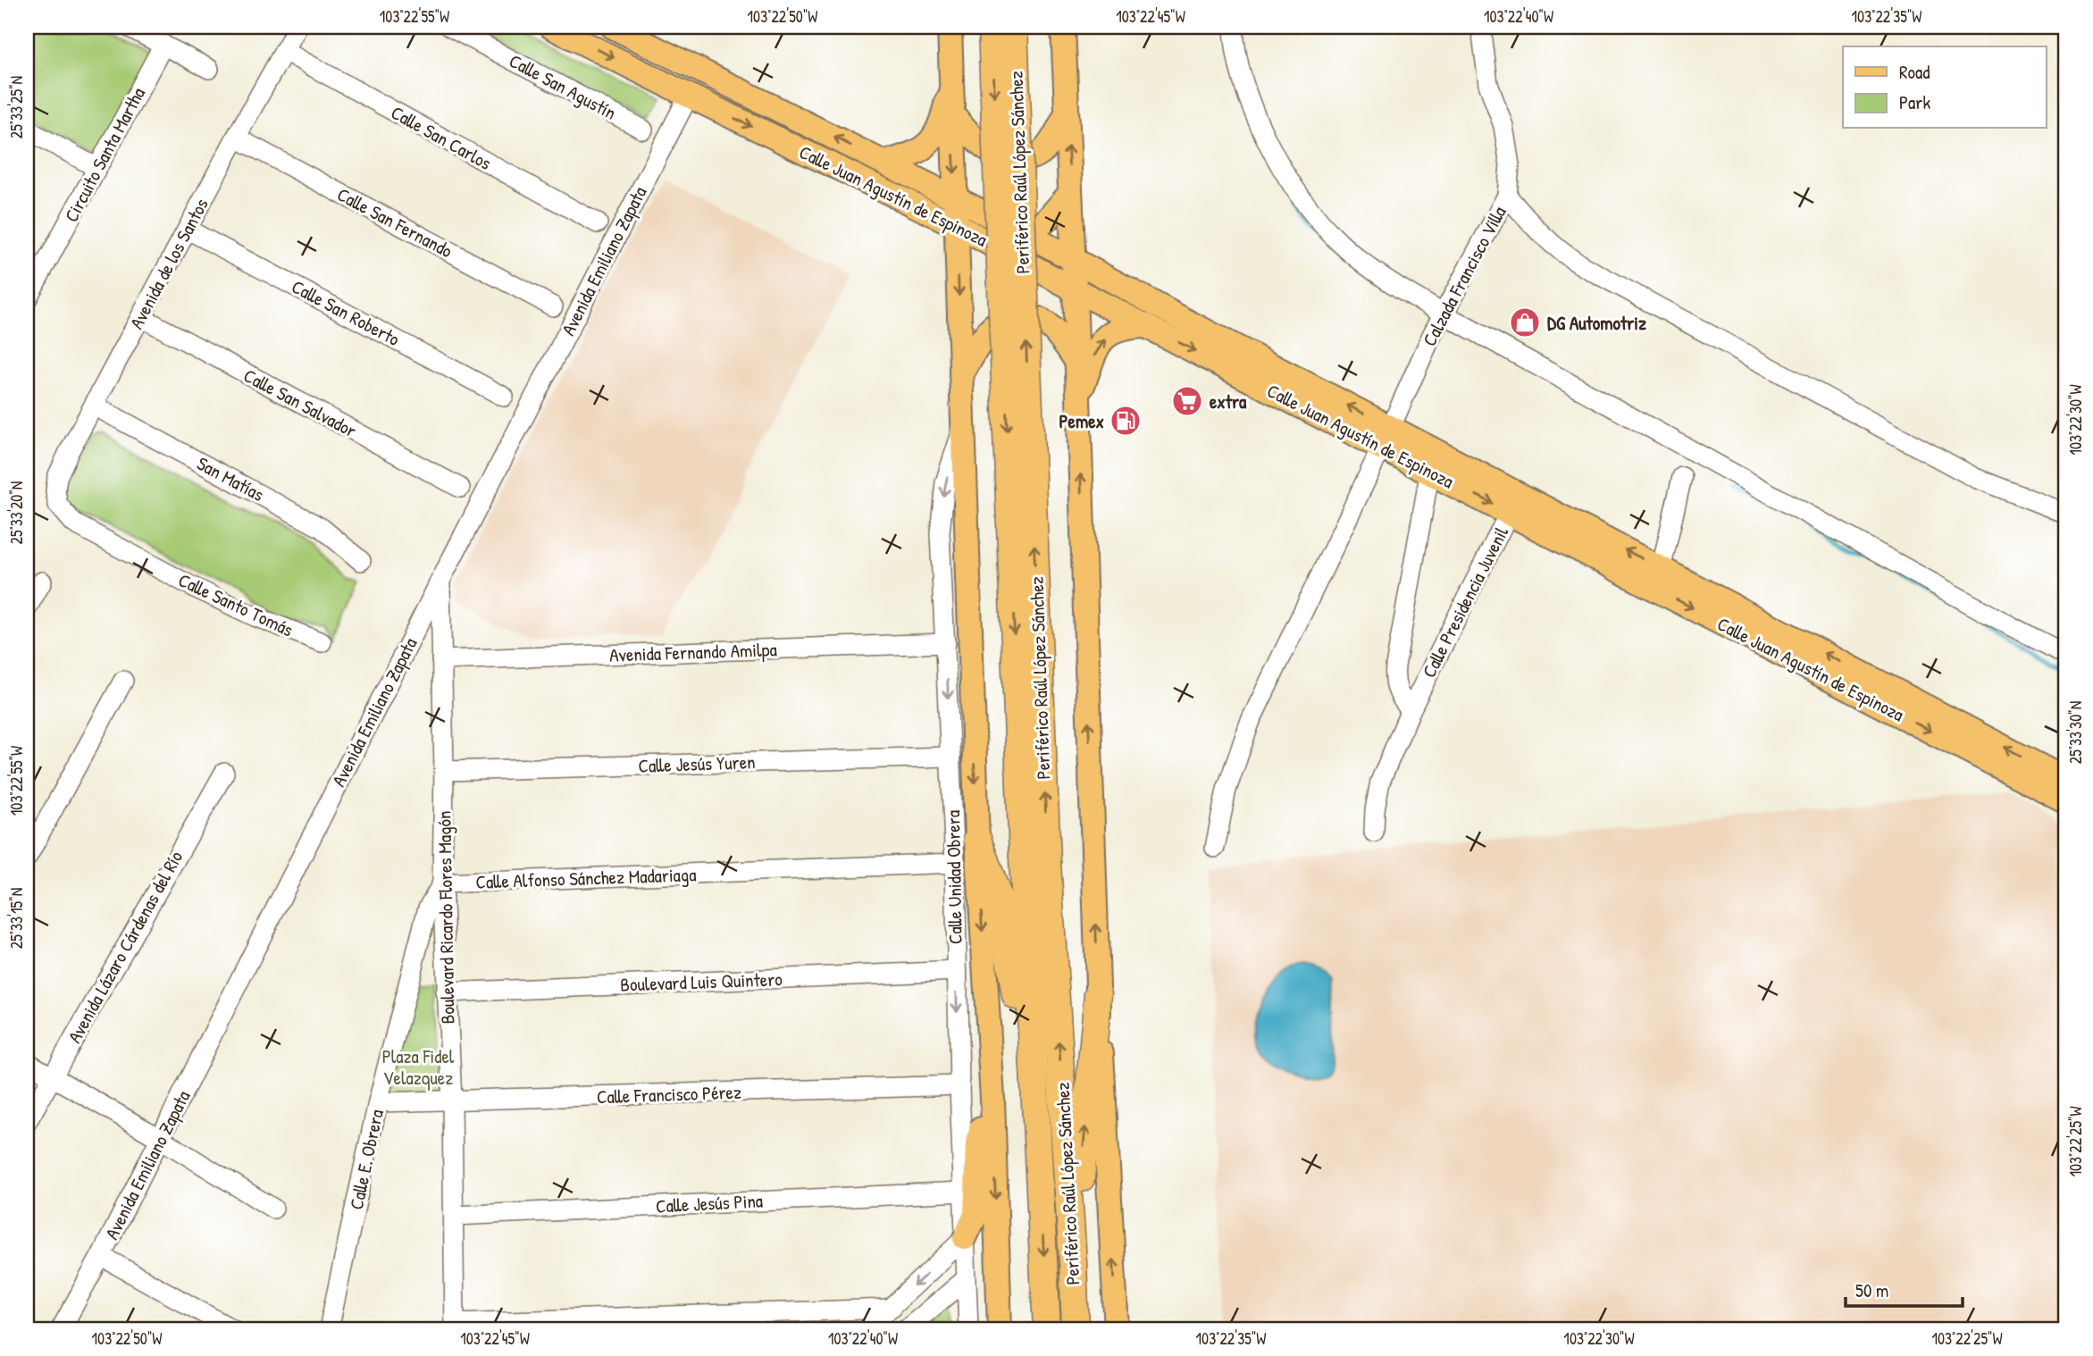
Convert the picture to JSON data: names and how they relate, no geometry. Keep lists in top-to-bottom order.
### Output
{
  "streets": {
    "highway": ["Periférico Raúl López Sánchez"],
    "main road": ["Calle Juan Agustín de Espinoza"],
    "street": [
      "Calle San Agustín",
      "Calle San Carlos",
      "Circuito Santa Martha",
      "Calle San Fernando",
      "Avenida Emiliano Zapata",
      "Avenida de los Santos",
      "Calzada Francisco Villa",
      "Calle San Roberto",
      "Calle San Salvador",
      "San Matías",
      "Calle Presidencia Juvenil",
      "Calle Santo Tomás",
      "Avenida Fernando Amilpa",
      "Calle Jesús Yuren",
      "Calle Unidad Obrera",
      "Calle Alfonso Sánchez Madariaga",
      "Boulevard Ricardo Flores Magón",
      "Avenida Lázaro Cárdenas del Río",
      "Boulevard Luis Quintero",
      "Calle Francisco Pérez",
      "Calle E. Obrera",
      "Calle Jesús Pina"
    ]
  },
  "crossings": [
    ["Calle San Carlos", "Avenida de los Santos"],
    ["Calle Juan Agustín de Espinoza", "Avenida Emiliano Zapata"],
    ["Calle Juan Agustín de Espinoza", "Calzada Francisco Villa"],
    ["Calle Juan Agustín de Espinoza", "Calle Presidencia Juvenil"],
    ["Calle San Fernando", "Avenida de los Santos"],
    ["Avenida Emiliano Zapata", "Boulevard Ricardo Flores Magón"],
    ["Avenida de los Santos", "Calle San Roberto"],
    ["Avenida de los Santos", "Calle San Salvador"],
    ["Avenida de los Santos", "San Matías"],
    ["Avenida de los Santos", "Calle Santo Tomás"],
    ["Avenida Fernando Amilpa", "Calle Unidad Obrera"],
    ["Avenida Fernando Amilpa", "Boulevard Ricardo Flores Magón"],
    ["Calle Jesús Yuren", "Calle Unidad Obrera"],
    ["Calle Jesús Yuren", "Boulevard Ricardo Flores Magón"],
    ["Calle Unidad Obrera", "Calle Alfonso Sánchez Madariaga"],
    ["Calle Unidad Obrera", "Boulevard Luis Quintero"],
    ["Calle Unidad Obrera", "Calle Francisco Pérez"],
    ["Calle Unidad Obrera", "Calle Jesús Pina"],
    ["Calle Alfonso Sánchez Madariaga", "Boulevard Ricardo Flores Magón"],
    ["Calle Alfonso Sánchez Madariaga", "Calle E. Obrera"],
    ["Boulevard Ricardo Flores Magón", "Boulevard Luis Quintero"],
    ["Boulevard Ricardo Flores Magón", "Calle Francisco Pérez"],
    ["Boulevard Ricardo Flores Magón", "Calle E. Obrera"],
    ["Boulevard Ricardo Flores Magón", "Calle Jesús Pina"],
    ["Calle Francisco Pérez", "Calle E. Obrera"]
  ],
  "one_way": ["Calle Unidad Obrera"],
  "parks": ["Plaza Fidel Velazquez"],
  "places": {
    "shop": ["DG Automotriz"],
    "supermarket": ["extra"],
    "fuel station": ["Pemex"]
  },
  "legend": ["Road", "Park"],
  "scale_bar": "50 m",
  "coordinates": [
    "103°22'55\"W",
    "103°22'50\"W",
    "103°22'45\"W",
    "103°22'40\"W",
    "103°22'35\"W",
    "25°33'25\"N",
    "103°22'30\"W",
    "25°33'20\"N",
    "25°33'30\"N",
    "25°33'15\"N",
    "103°22'25\"W"
  ]
}
